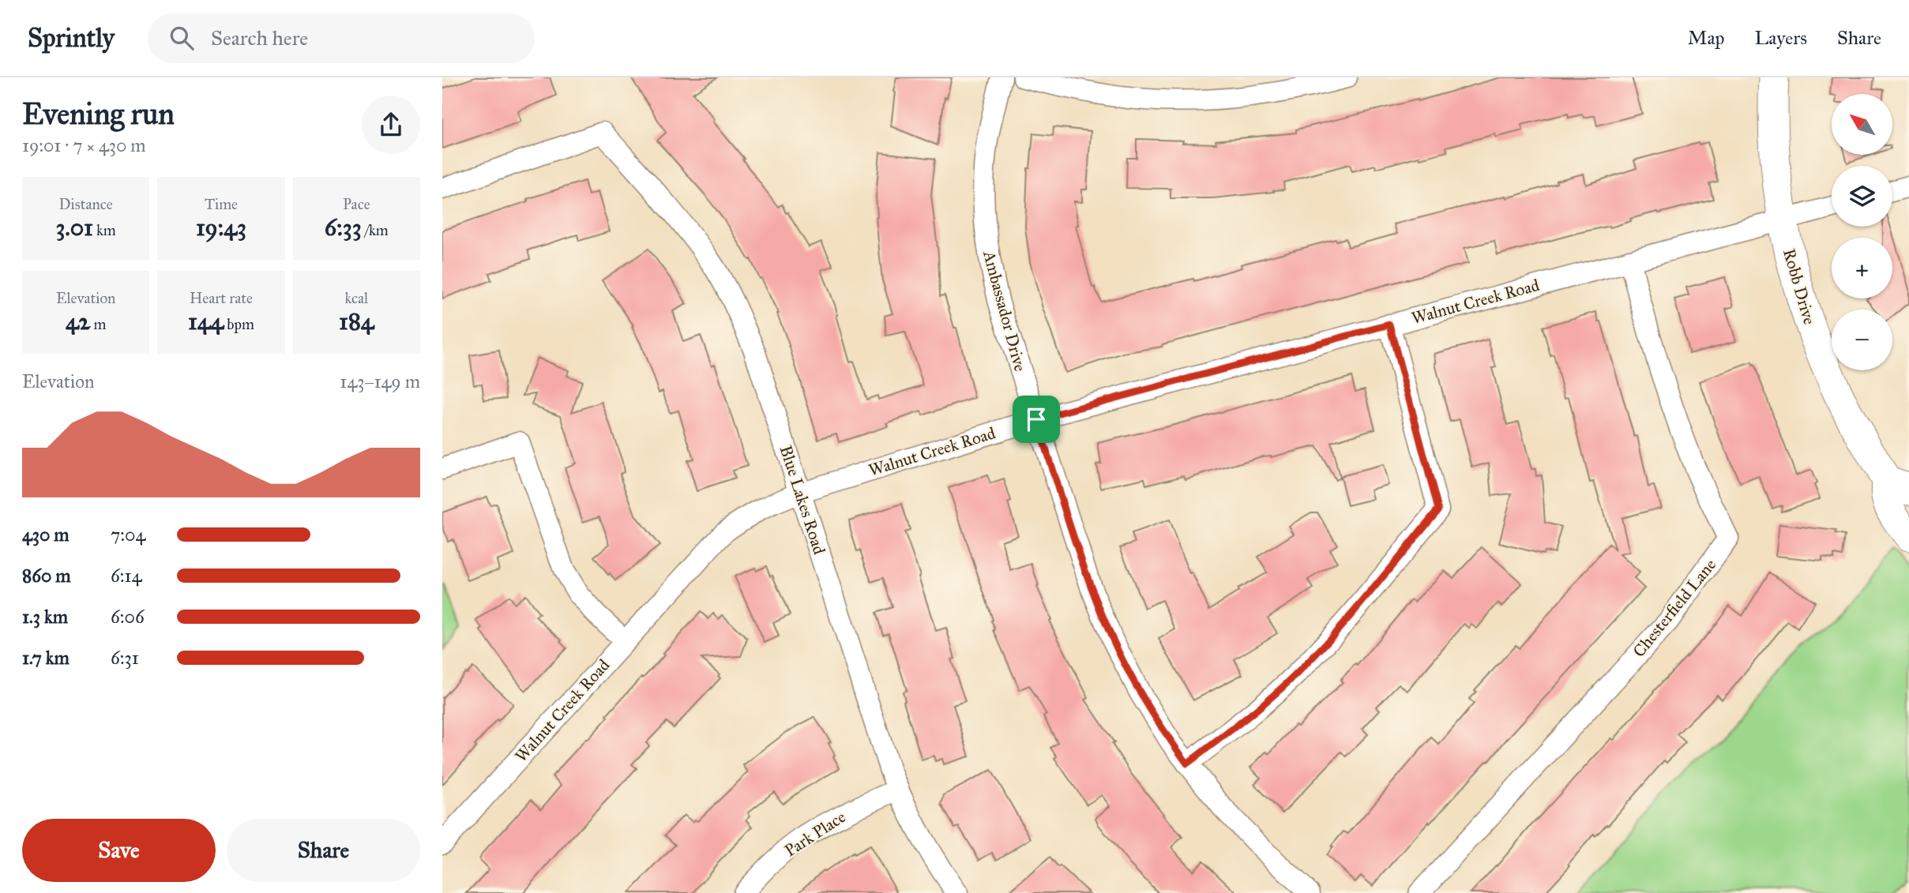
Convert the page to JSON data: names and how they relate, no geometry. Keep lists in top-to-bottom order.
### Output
{
  "streets": {
    "main road": ["Robb Drive"],
    "street": [
      "Walnut Creek Road",
      "Ambassador Drive",
      "Blue Lakes Road",
      "Chesterfield Lane",
      "Park Place"
    ]
  },
  "crossings": [
    ["Robb Drive", "Walnut Creek Road"],
    ["Walnut Creek Road", "Ambassador Drive"],
    ["Walnut Creek Road", "Blue Lakes Road"],
    ["Walnut Creek Road", "Chesterfield Lane"],
    ["Blue Lakes Road", "Park Place"]
  ],
  "north": "top left",
  "page": {
    "header": "Sprintly",
    "search": "Search here",
    "nav": ["Map", "Layers", "Share"],
    "heading": ["Evening run", "19:01 · 7 × 430 m"],
    "map_buttons": ["+", "−"],
    "stats": [
      ["Distance", "3.01 km"],
      ["Time", "19:43"],
      ["Pace", "6:33 /km"],
      ["Elevation", "42 m"],
      ["Heart rate", "144 bpm"],
      ["kcal", "184"]
    ],
    "chart": ["Elevation", "143–149 m"],
    "list": [
      {
        "name": "430 m",
        "note": "7:04"
      },
      {
        "name": "860 m",
        "note": "6:14"
      },
      {
        "name": "1.3 km",
        "note": "6:06"
      },
      {
        "name": "1.7 km",
        "note": "6:31"
      }
    ],
    "buttons": ["Save", "Share"]
  }
}
